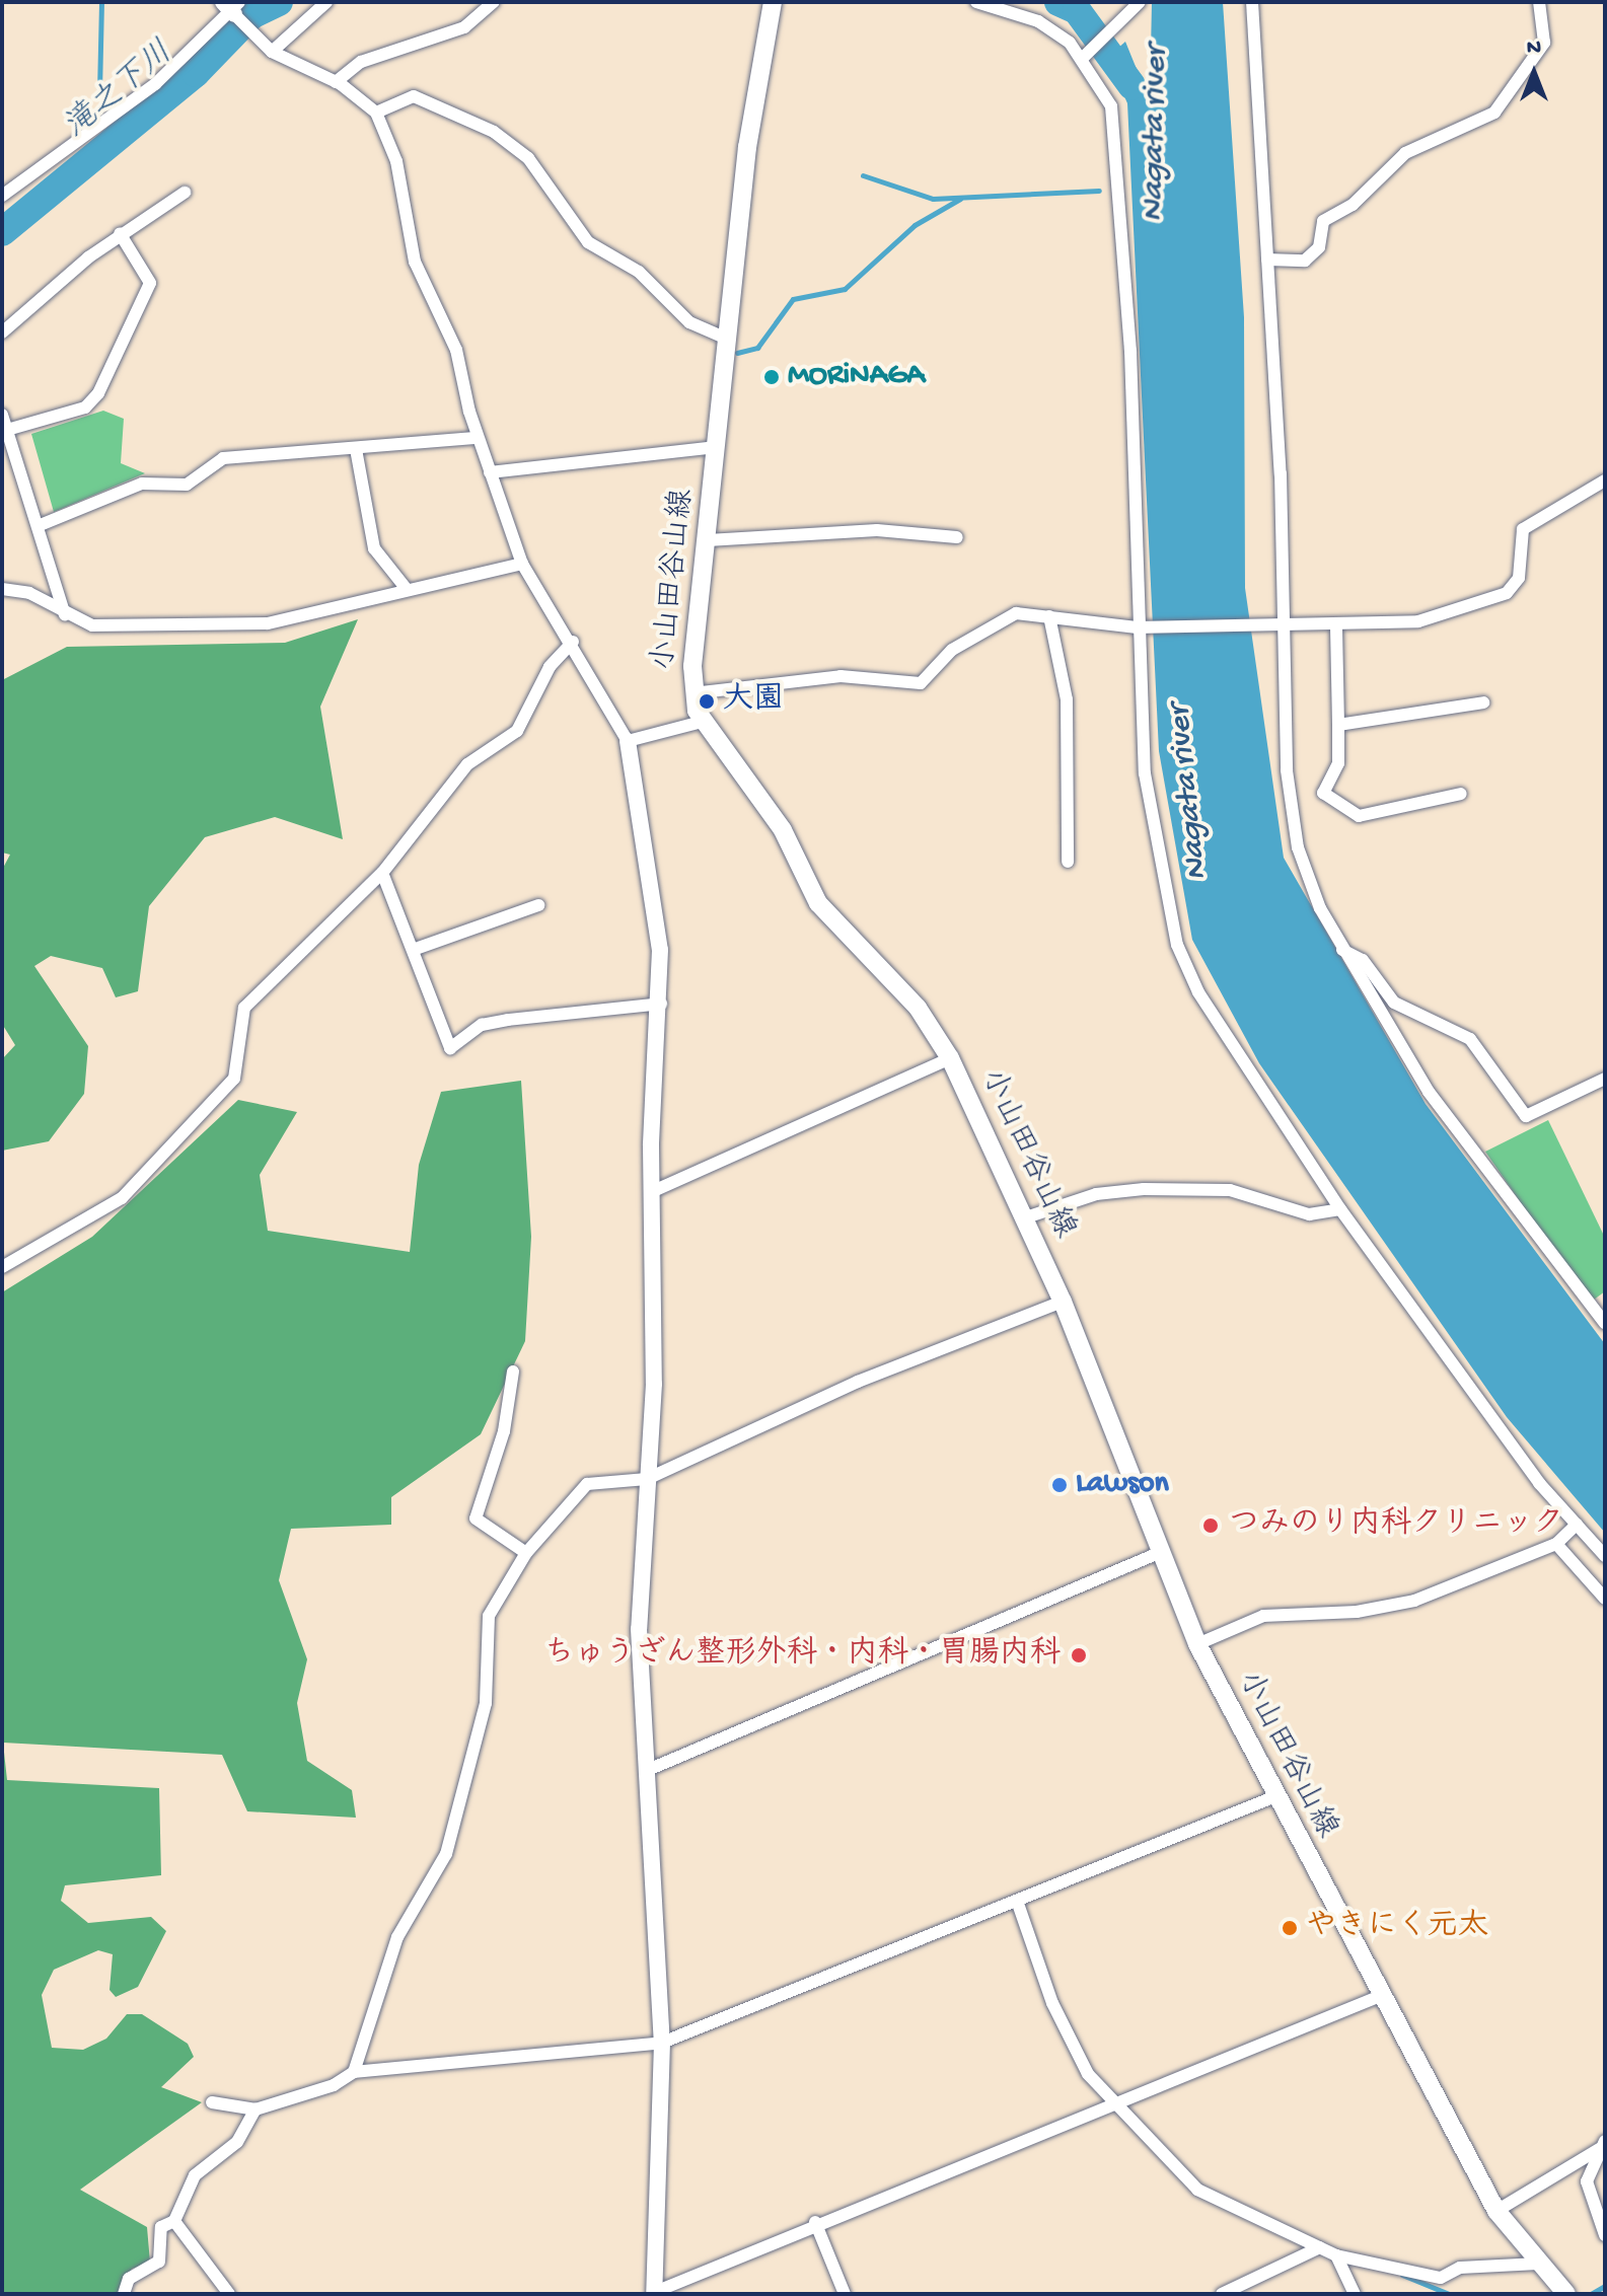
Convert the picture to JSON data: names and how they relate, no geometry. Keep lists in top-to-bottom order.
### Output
{
  "streets": {
    "main road": ["小山田谷山線"]
  },
  "water": ["滝之下川", "Nagata river"],
  "places": [
    "MORiNAGA",
    "大園",
    "Lawson",
    "つみのり内科クリニック",
    "ちゅうざん整形外科・内科・胃腸内科",
    "やきにく元太"
  ],
  "north": "top"
}
